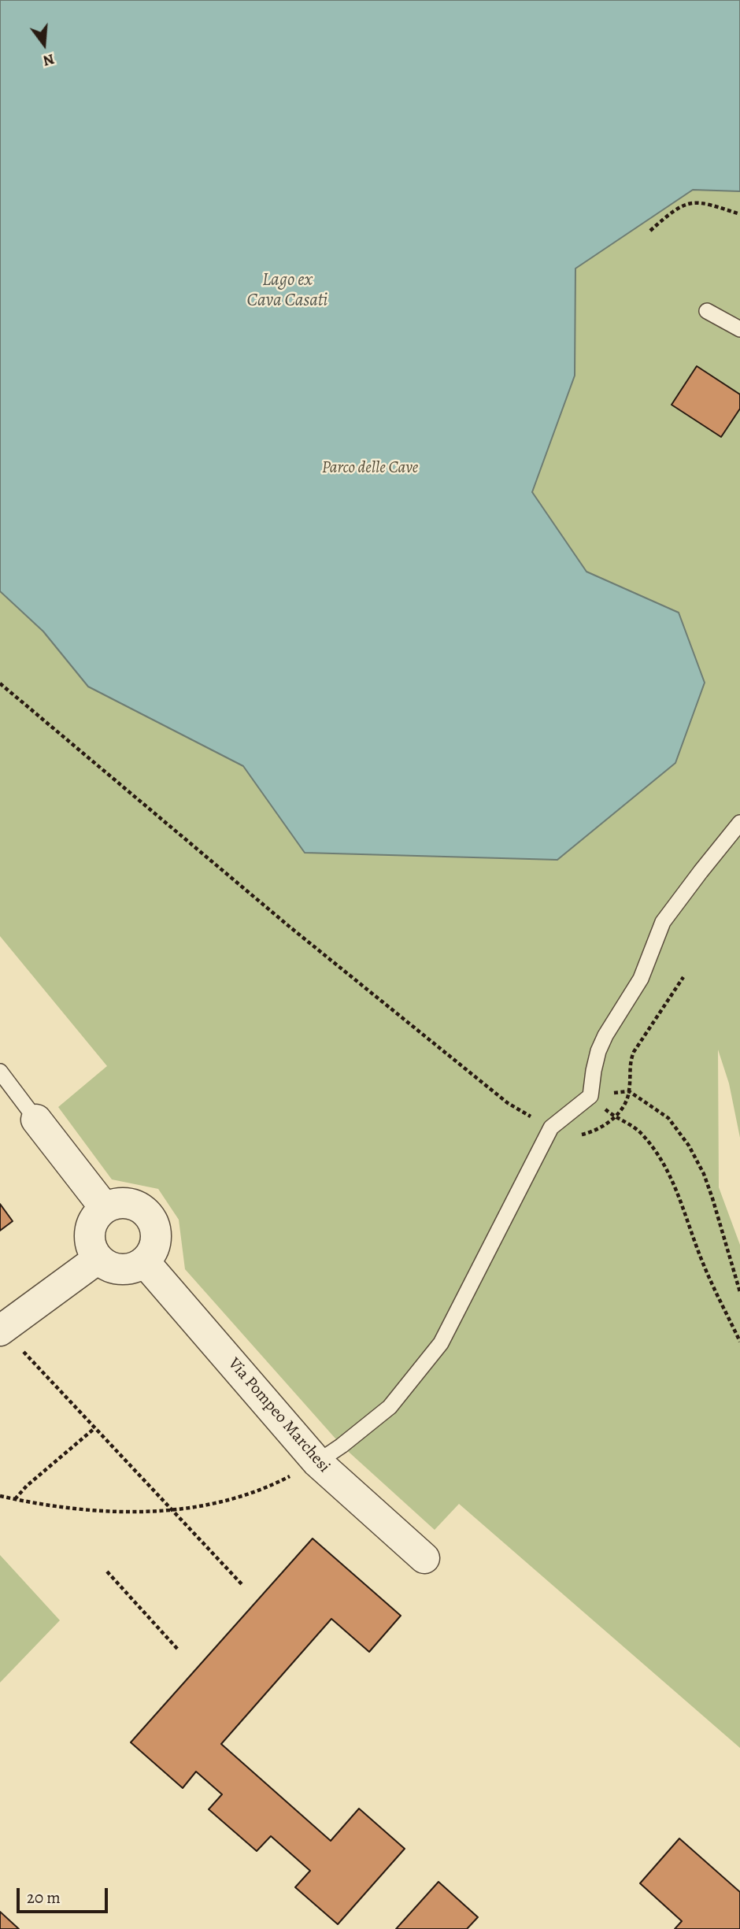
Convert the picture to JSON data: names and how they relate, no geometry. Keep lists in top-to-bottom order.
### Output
{
  "streets": {
    "street": ["Via Pompeo Marchesi"]
  },
  "water": ["Lago ex Cava Casati"],
  "parks": ["Parco delle Cave"],
  "scale_bar": "20 m",
  "north": "bottom"
}
